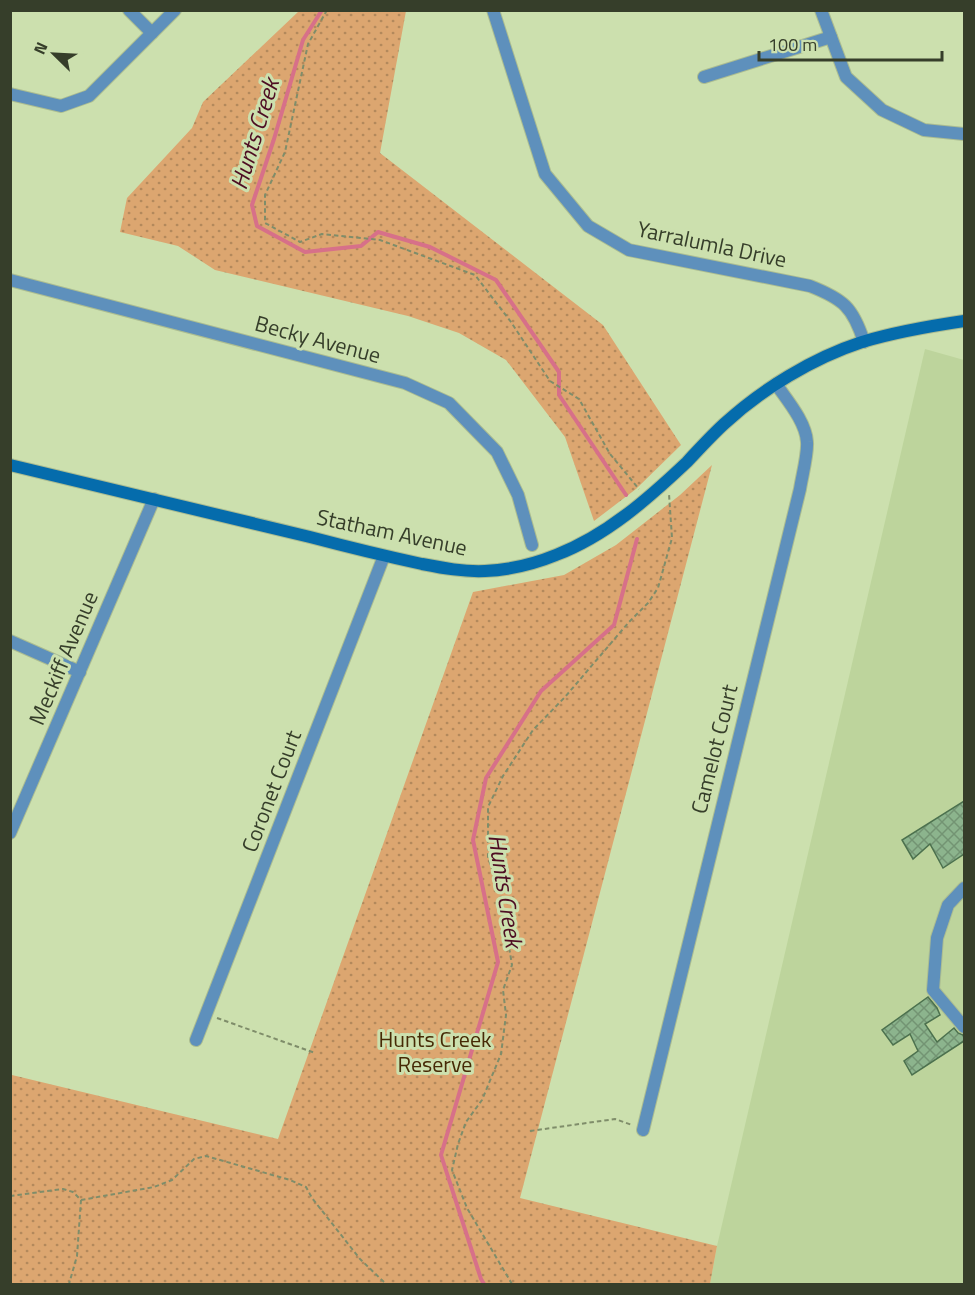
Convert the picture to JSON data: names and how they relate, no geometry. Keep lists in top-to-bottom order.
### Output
{
  "streets": {
    "main road": ["Statham Avenue"],
    "street": [
      "Yarralumla Drive",
      "Becky Avenue",
      "Meckiff Avenue",
      "Camelot Court",
      "Coronet Court"
    ]
  },
  "crossings": [
    ["Yarralumla Drive", "Statham Avenue"],
    ["Statham Avenue", "Meckiff Avenue"],
    ["Statham Avenue", "Camelot Court"],
    ["Statham Avenue", "Coronet Court"]
  ],
  "water": ["Hunts Creek"],
  "parks": ["Hunts Creek Reserve"],
  "scale_bar": "100 m",
  "north": "top left"
}
